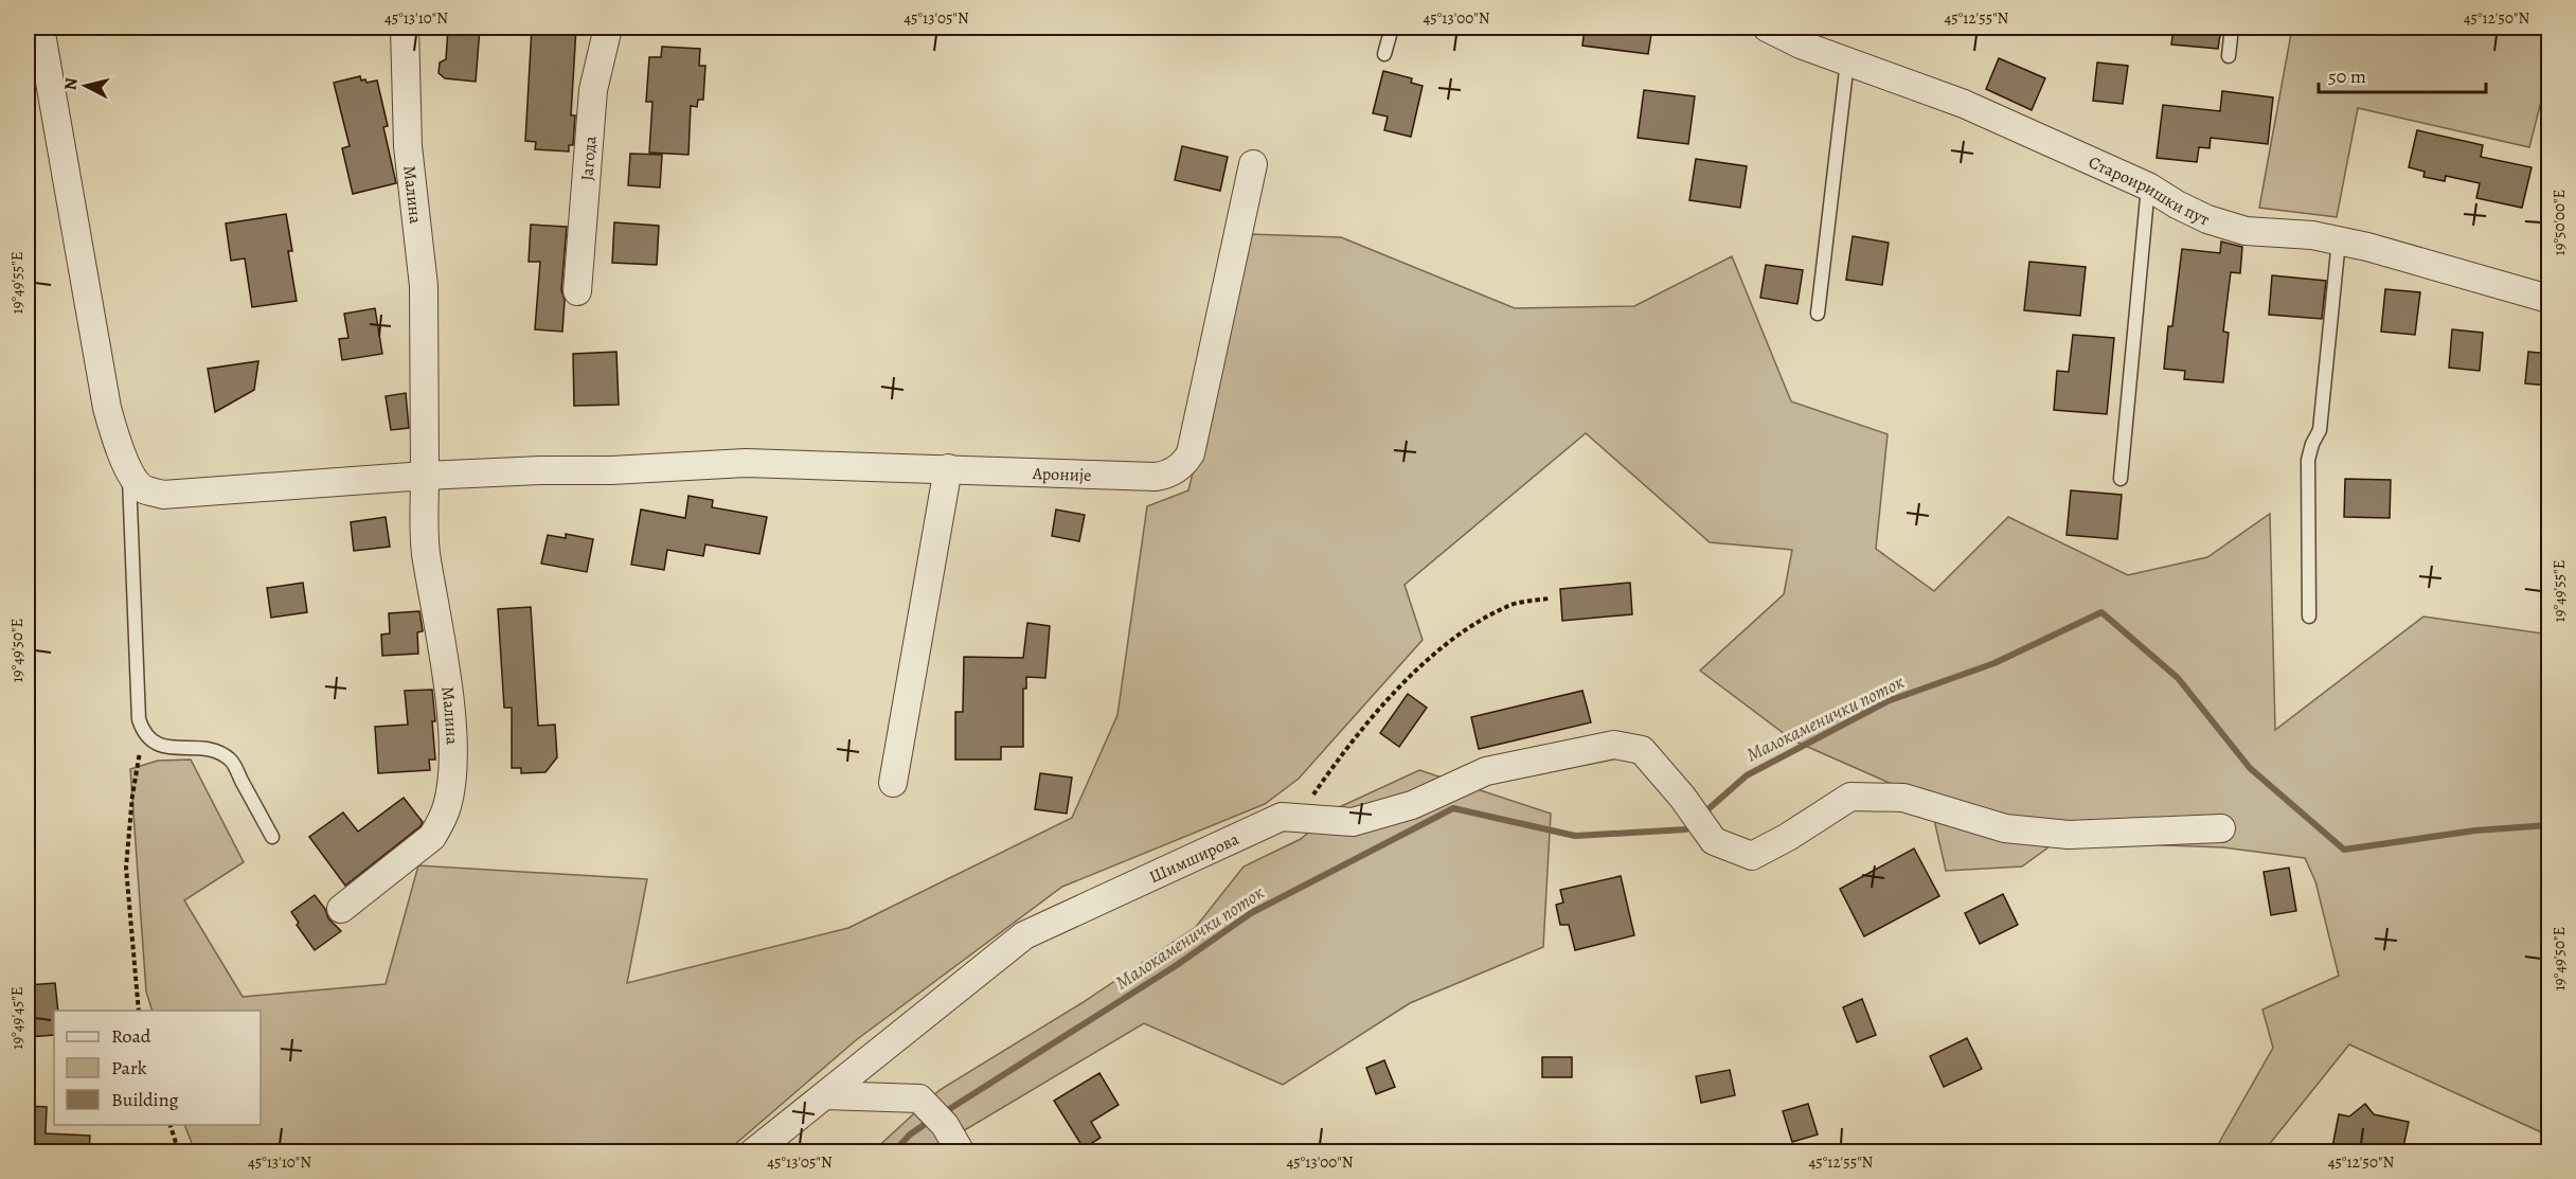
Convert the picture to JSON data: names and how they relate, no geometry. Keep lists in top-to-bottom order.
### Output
{
  "streets": {
    "street": [
      "Јагода",
      "Староиришки пут",
      "Малина",
      "Ароније",
      "Шимширова"
    ]
  },
  "crossings": [
    ["Малина", "Ароније"]
  ],
  "water": ["Малокаменички поток"],
  "legend": ["Road", "Park", "Building"],
  "scale_bar": "50 m",
  "north": "left",
  "coordinates": [
    "45°13'10\"N",
    "45°13'05\"N",
    "45°13'00\"N",
    "45°12'55\"N",
    "45°12'50\"N",
    "19°50'00\"E",
    "19°49'55\"E",
    "19°49'50\"E",
    "19°49'45\"E"
  ]
}
